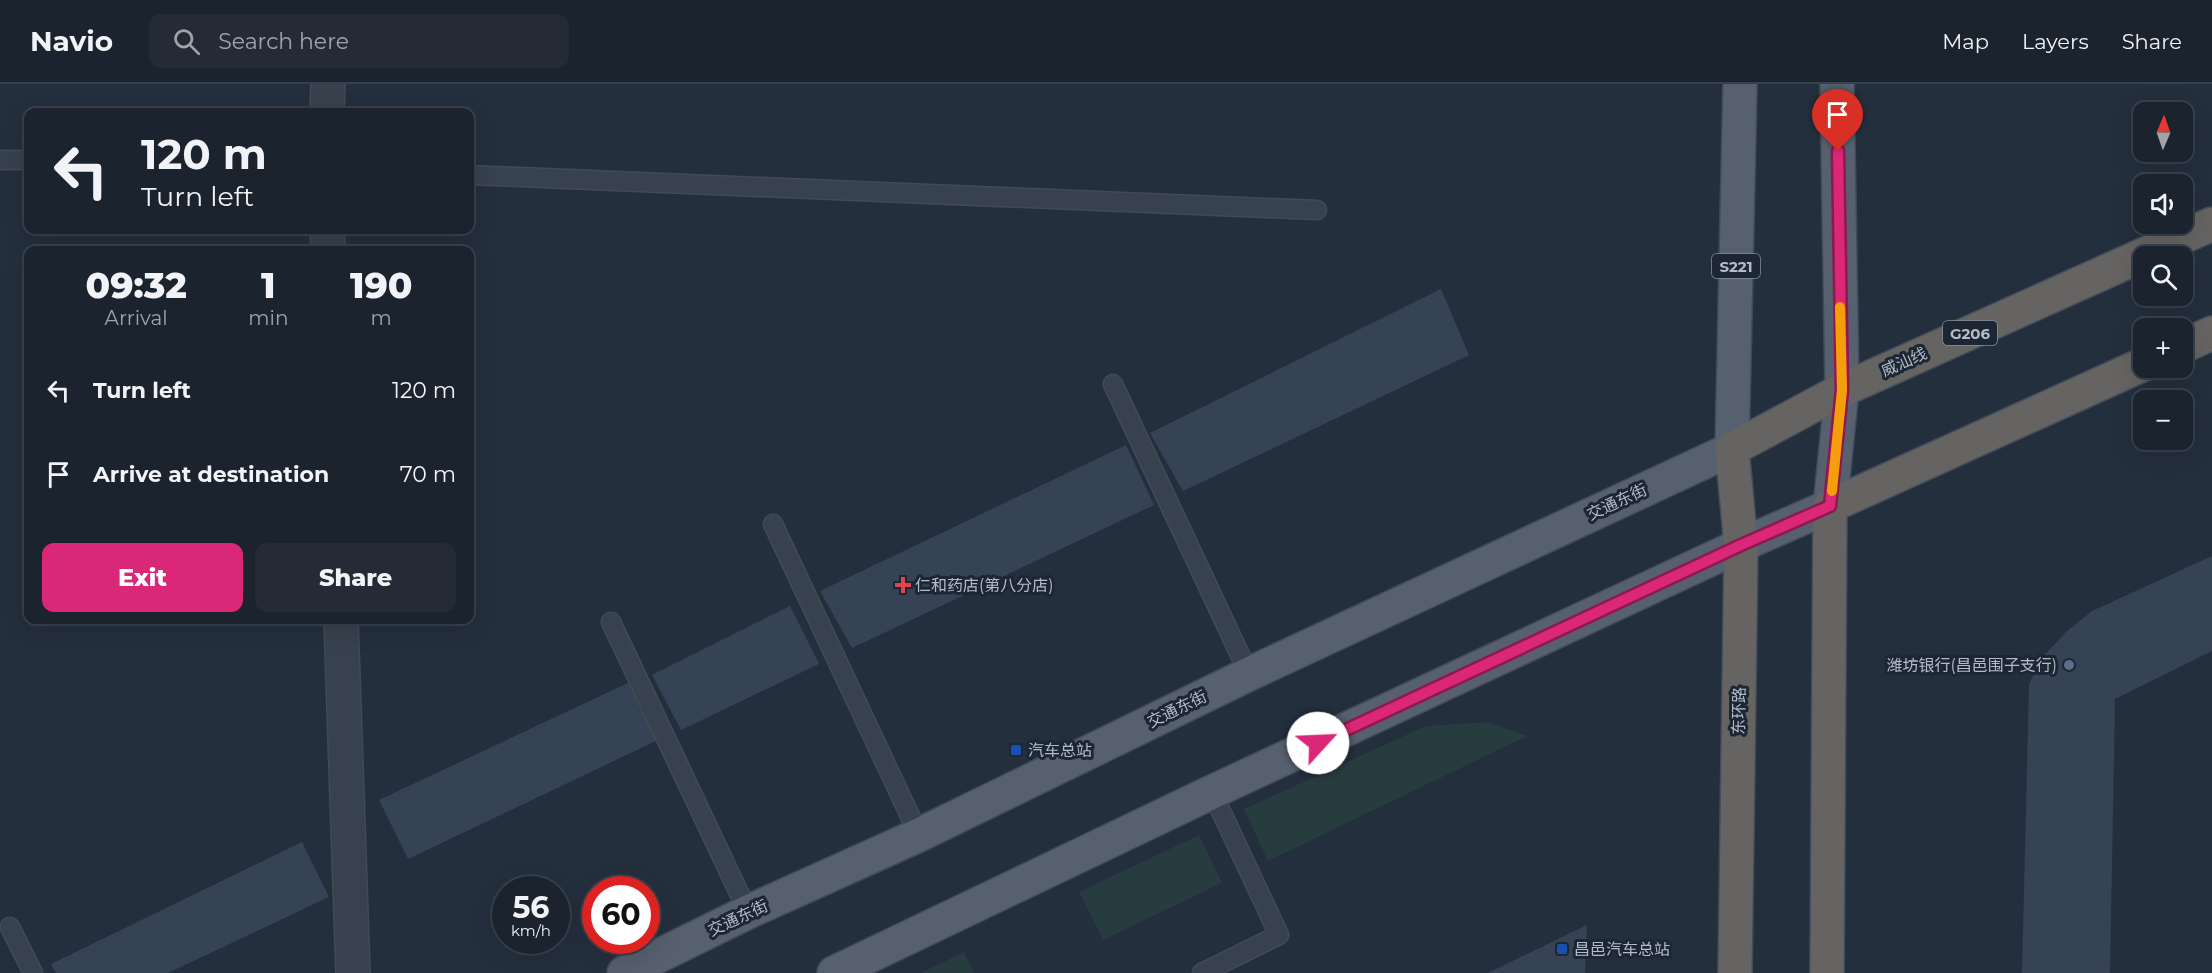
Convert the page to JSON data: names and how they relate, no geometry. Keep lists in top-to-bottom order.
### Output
{
  "streets": {
    "highway": ["G206", "威汕线", "东环路"],
    "main road": ["S221", "交通东街"]
  },
  "crossings": [
    ["S221", "威汕线"],
    ["S221", "交通东街"],
    ["S221", "东环路"],
    ["威汕线", "交通东街"],
    ["威汕线", "东环路"],
    ["交通东街", "东环路"]
  ],
  "places": {
    "health": ["仁和药店(第八分店)"],
    "other": ["潍坊银行(昌邑围子支行)"],
    "transit": ["汽车总站", "昌邑汽车总站"]
  },
  "north": "top",
  "page": {
    "header": "Navio",
    "search": "Search here",
    "nav": ["Map", "Layers", "Share"],
    "map_buttons": ["+", "−"],
    "turn": ["120 m", "Turn left"],
    "eta": [
      "09:32",
      "Arrival",
      "1",
      "min",
      "190",
      "m"
    ],
    "list": [
      {
        "name": "Turn left",
        "value": "120 m"
      },
      {
        "name": "Arrive at destination",
        "value": "70 m"
      }
    ],
    "buttons": ["Exit", "Share"],
    "speed": "56 km/h",
    "limit": "60"
  }
}
